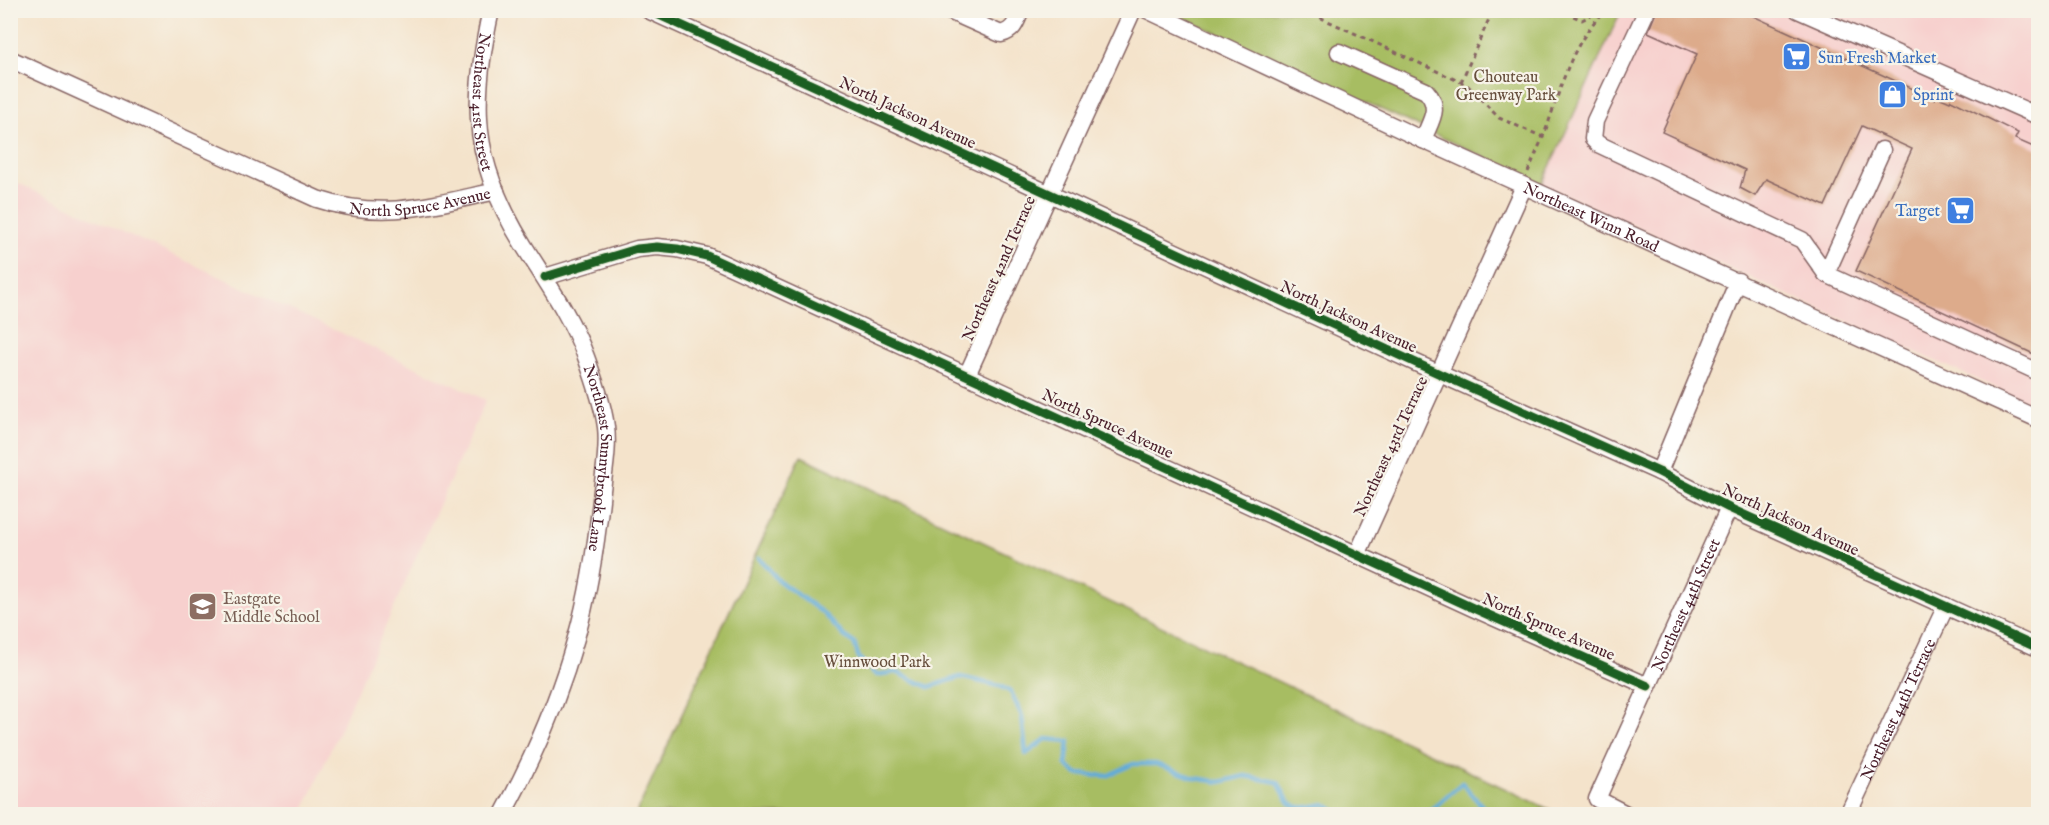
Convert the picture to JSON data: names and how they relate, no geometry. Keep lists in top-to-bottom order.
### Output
{
  "streets": {
    "street": [
      "Northeast 41st Street",
      "North Jackson Avenue",
      "North Spruce Avenue",
      "Northeast Winn Road",
      "Northeast 42nd Terrace",
      "Northeast 43rd Terrace",
      "Northeast Sunnybrook Lane",
      "Northeast 44th Street",
      "Northeast 44th Terrace"
    ]
  },
  "crossings": [
    ["Northeast 41st Street", "North Spruce Avenue"],
    ["North Jackson Avenue", "Northeast 42nd Terrace"],
    ["North Jackson Avenue", "Northeast 43rd Terrace"],
    ["North Jackson Avenue", "Northeast 44th Street"],
    ["North Jackson Avenue", "Northeast 44th Terrace"],
    ["North Spruce Avenue", "Northeast 42nd Terrace"],
    ["North Spruce Avenue", "Northeast 43rd Terrace"],
    ["North Spruce Avenue", "Northeast Sunnybrook Lane"],
    ["North Spruce Avenue", "Northeast 44th Street"],
    ["Northeast Winn Road", "Northeast 43rd Terrace"]
  ],
  "parks": ["Chouteau Greenway Park", "Winnwood Park"],
  "places": {
    "supermarket": ["Sun Fresh Market", "Target"],
    "shop": ["Sprint"],
    "school or university": ["Eastgate Middle School"]
  }
}
